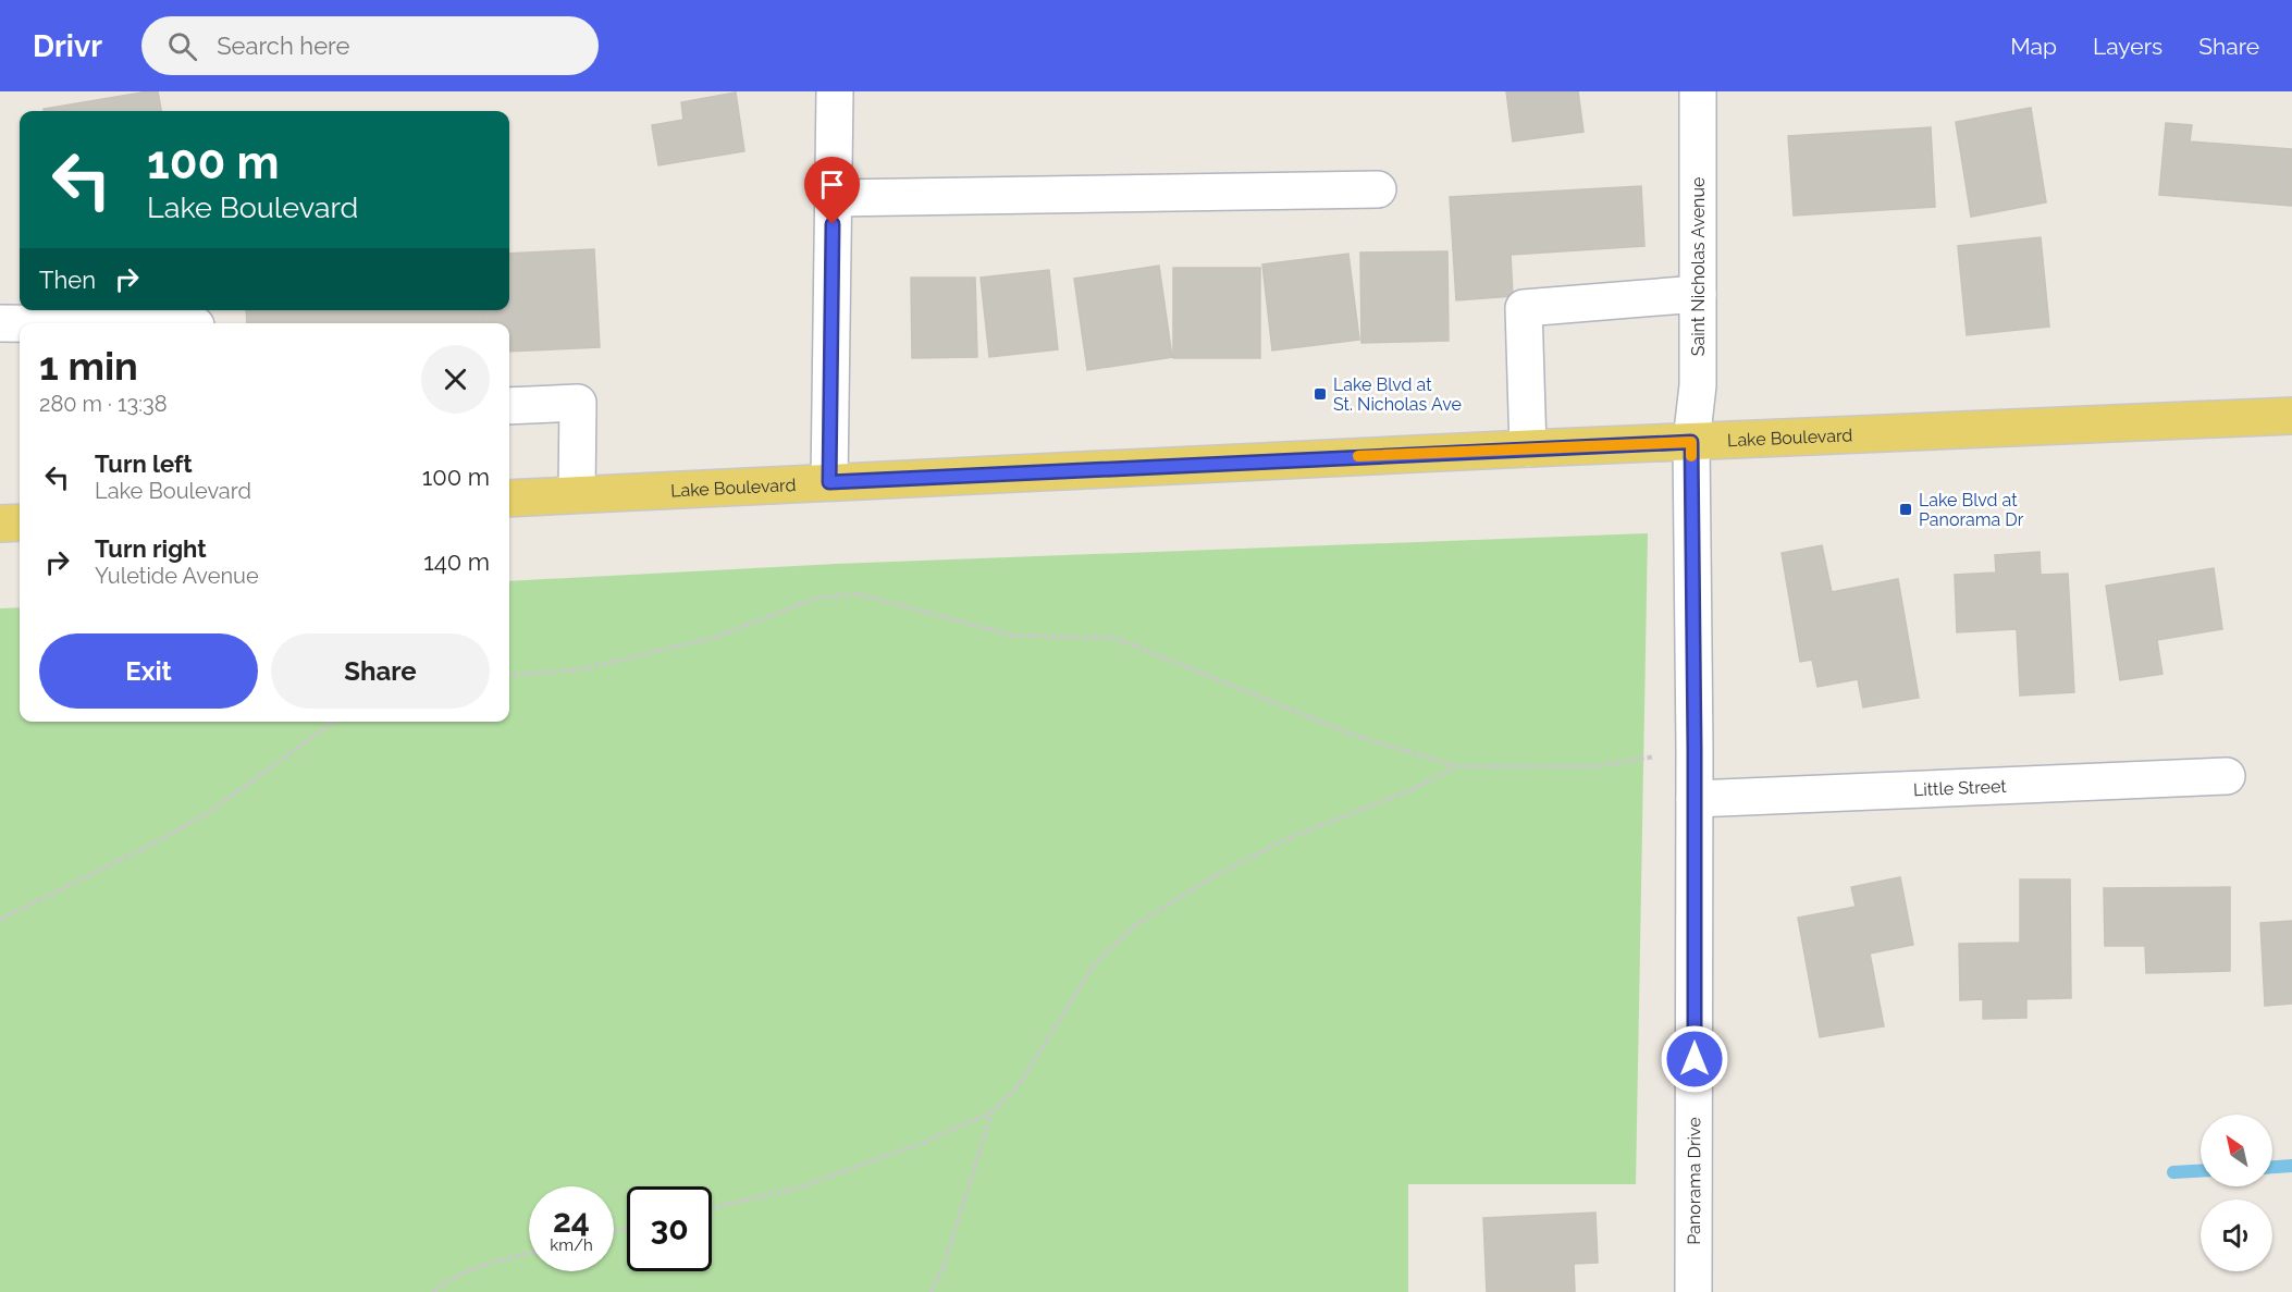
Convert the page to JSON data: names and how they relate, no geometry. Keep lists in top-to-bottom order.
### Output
{
  "streets": {
    "main road": ["Lake Boulevard"],
    "street": ["Saint Nicholas Avenue", "Little Street", "Panorama Drive"]
  },
  "crossings": [
    ["Saint Nicholas Avenue", "Lake Boulevard"],
    ["Saint Nicholas Avenue", "Panorama Drive"],
    ["Lake Boulevard", "Panorama Drive"],
    ["Little Street", "Panorama Drive"]
  ],
  "places": {
    "transit": ["Lake Blvd at St. Nicholas Ave", "Lake Blvd at Panorama Dr"]
  },
  "north": "top left",
  "page": {
    "header": "Drivr",
    "search": "Search here",
    "nav": ["Map", "Layers", "Share"],
    "turn": ["100 m", "Lake Boulevard"],
    "then": "Then",
    "heading": ["1 min", "280 m · 13:38"],
    "list": [
      {
        "name": "Turn left",
        "note": "Lake Boulevard",
        "value": "100 m"
      },
      {
        "name": "Turn right",
        "note": "Yuletide Avenue",
        "value": "140 m"
      }
    ],
    "buttons": ["Exit", "Share"],
    "speed": "24 km/h",
    "limit": "30"
  }
}
